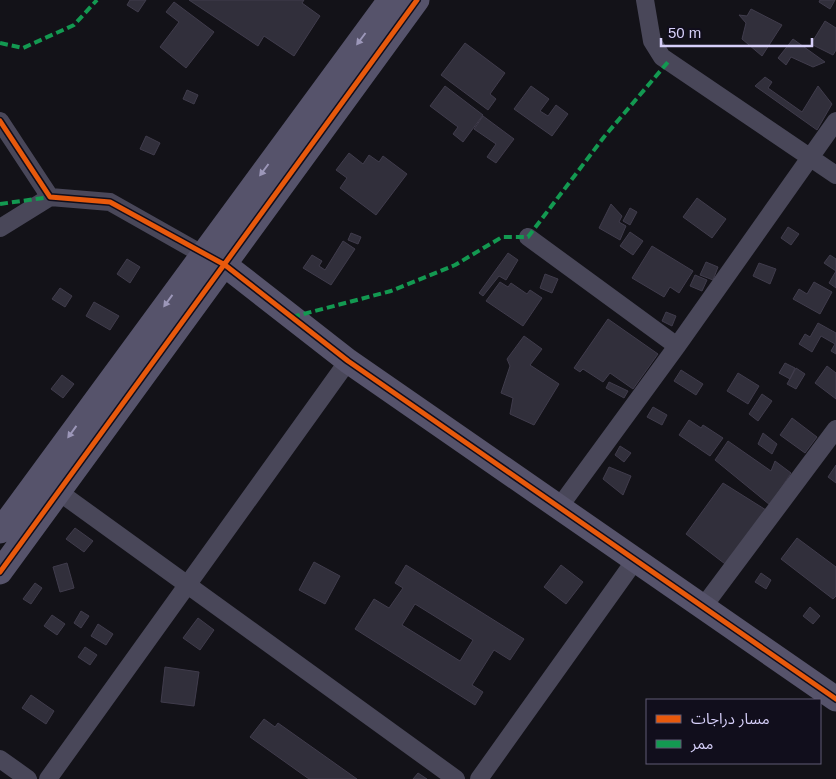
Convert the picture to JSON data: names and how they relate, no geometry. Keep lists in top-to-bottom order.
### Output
{
  "legend": ["مسار دراجات", "ممر"],
  "scale_bar": "50 m"
}
